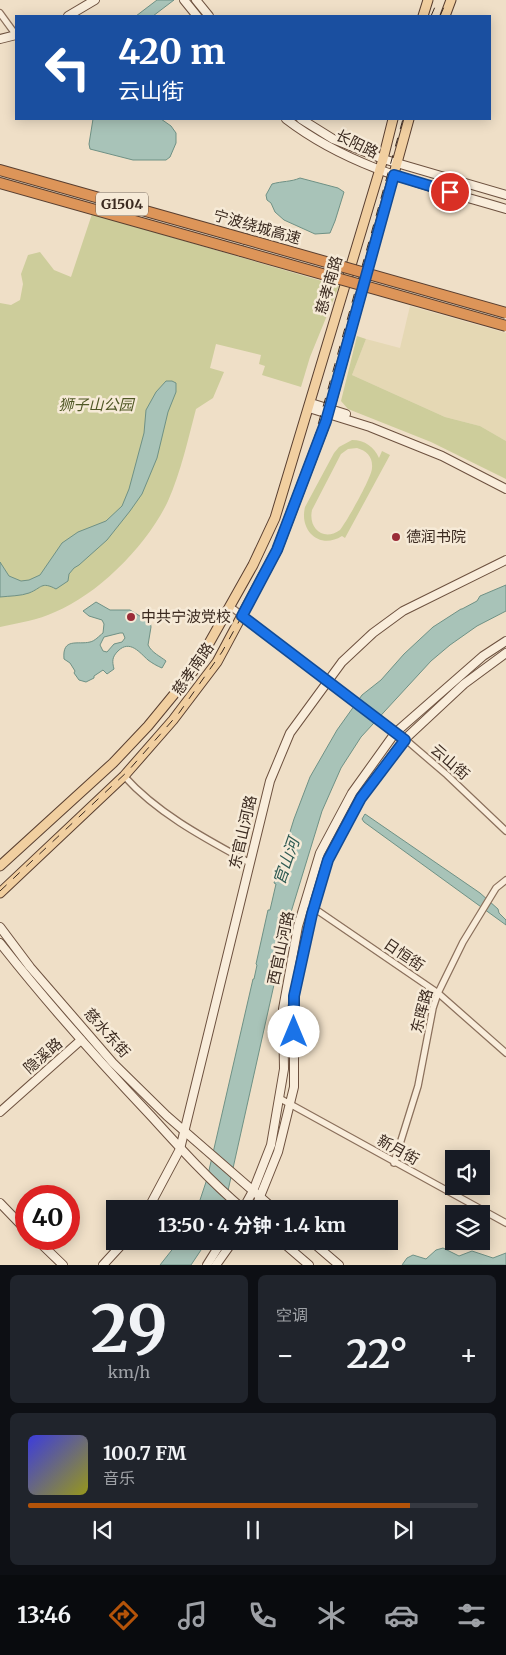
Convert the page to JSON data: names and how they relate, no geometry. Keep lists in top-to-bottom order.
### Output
{
  "streets": {
    "highway": ["G1504", "宁波绕城高速"],
    "main road": ["慈孝南路"],
    "street": [
      "长阳路",
      "云山街",
      "东官山河路",
      "西官山河路",
      "日恒街",
      "东晖路",
      "慈水东街",
      "隐溪路",
      "新月街"
    ]
  },
  "crossings": [
    ["长阳路", "慈孝南路"],
    ["慈孝南路", "云山街"],
    ["云山街", "东官山河路"],
    ["云山街", "西官山河路"],
    ["东官山河路", "慈水东街"],
    ["西官山河路", "日恒街"],
    ["西官山河路", "慈水东街"],
    ["西官山河路", "新月街"],
    ["日恒街", "东晖路"],
    ["东晖路", "新月街"],
    ["慈水东街", "隐溪路"]
  ],
  "water": ["官山河"],
  "parks": ["狮子山公园"],
  "places": ["德润书院", "中共宁波党校"],
  "page": {
    "turn": ["420 m", "云山街"],
    "limit": "40",
    "trip": "13:50 · 4 分钟 · 1.4 km",
    "tile": [
      ["29", "km/h"],
      "空调"
    ],
    "heat": ["−", "22°", "+"],
    "song": ["100.7 FM", "音乐"],
    "tabs": "13:46"
  }
}
